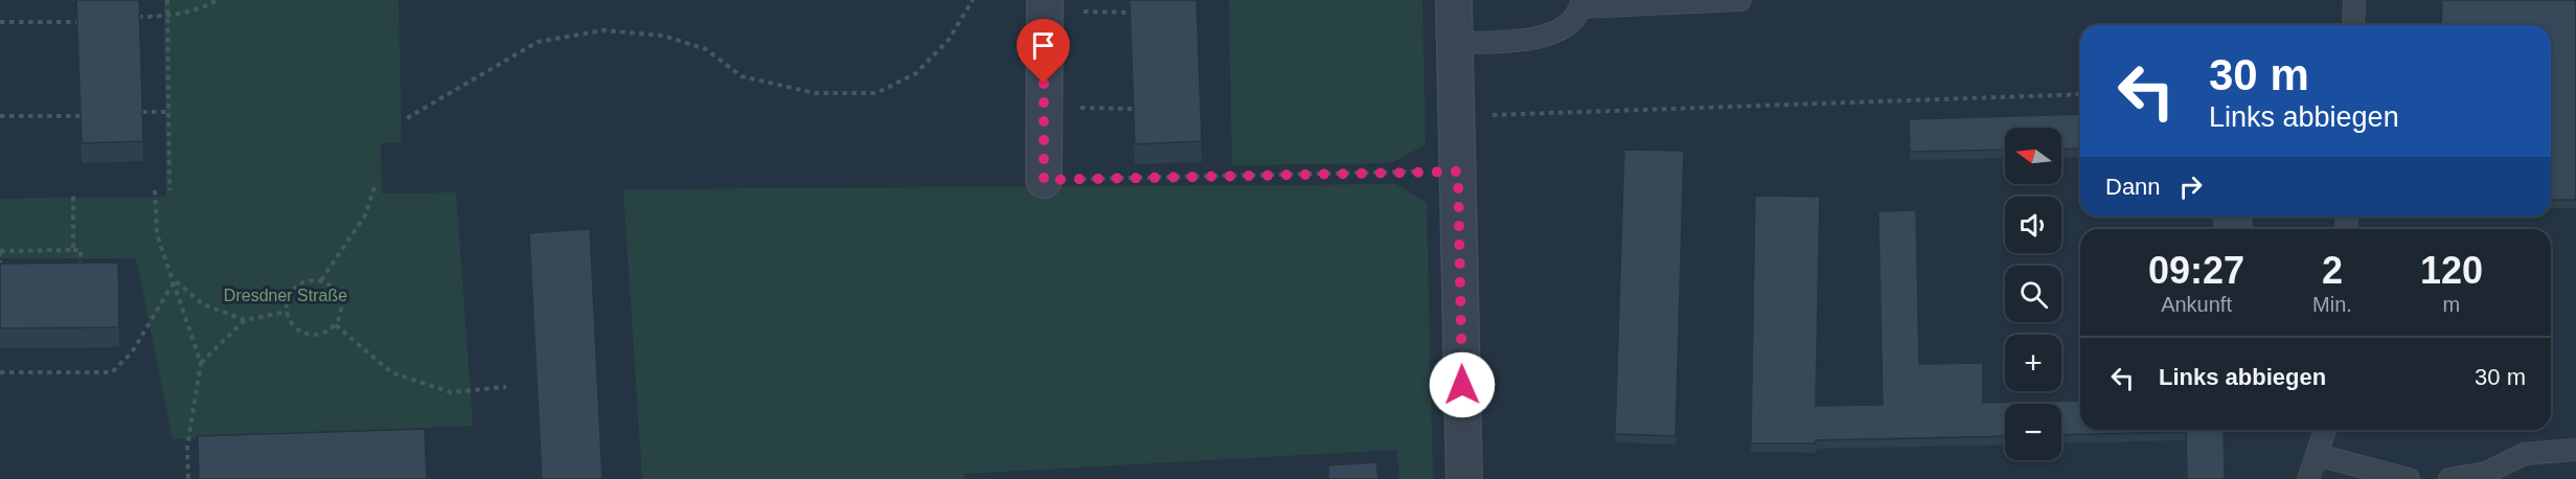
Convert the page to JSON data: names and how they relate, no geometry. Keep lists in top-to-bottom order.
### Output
{
  "parks": ["Dresdner Straße"],
  "north": "left",
  "page": {
    "turn": ["30 m", "Links abbiegen"],
    "map_buttons": ["+", "−"],
    "then": "Dann",
    "eta": [
      "09:27",
      "Ankunft",
      "2",
      "Min.",
      "120",
      "m"
    ],
    "list": [
      {
        "name": "Links abbiegen",
        "value": "30 m"
      }
    ]
  }
}
